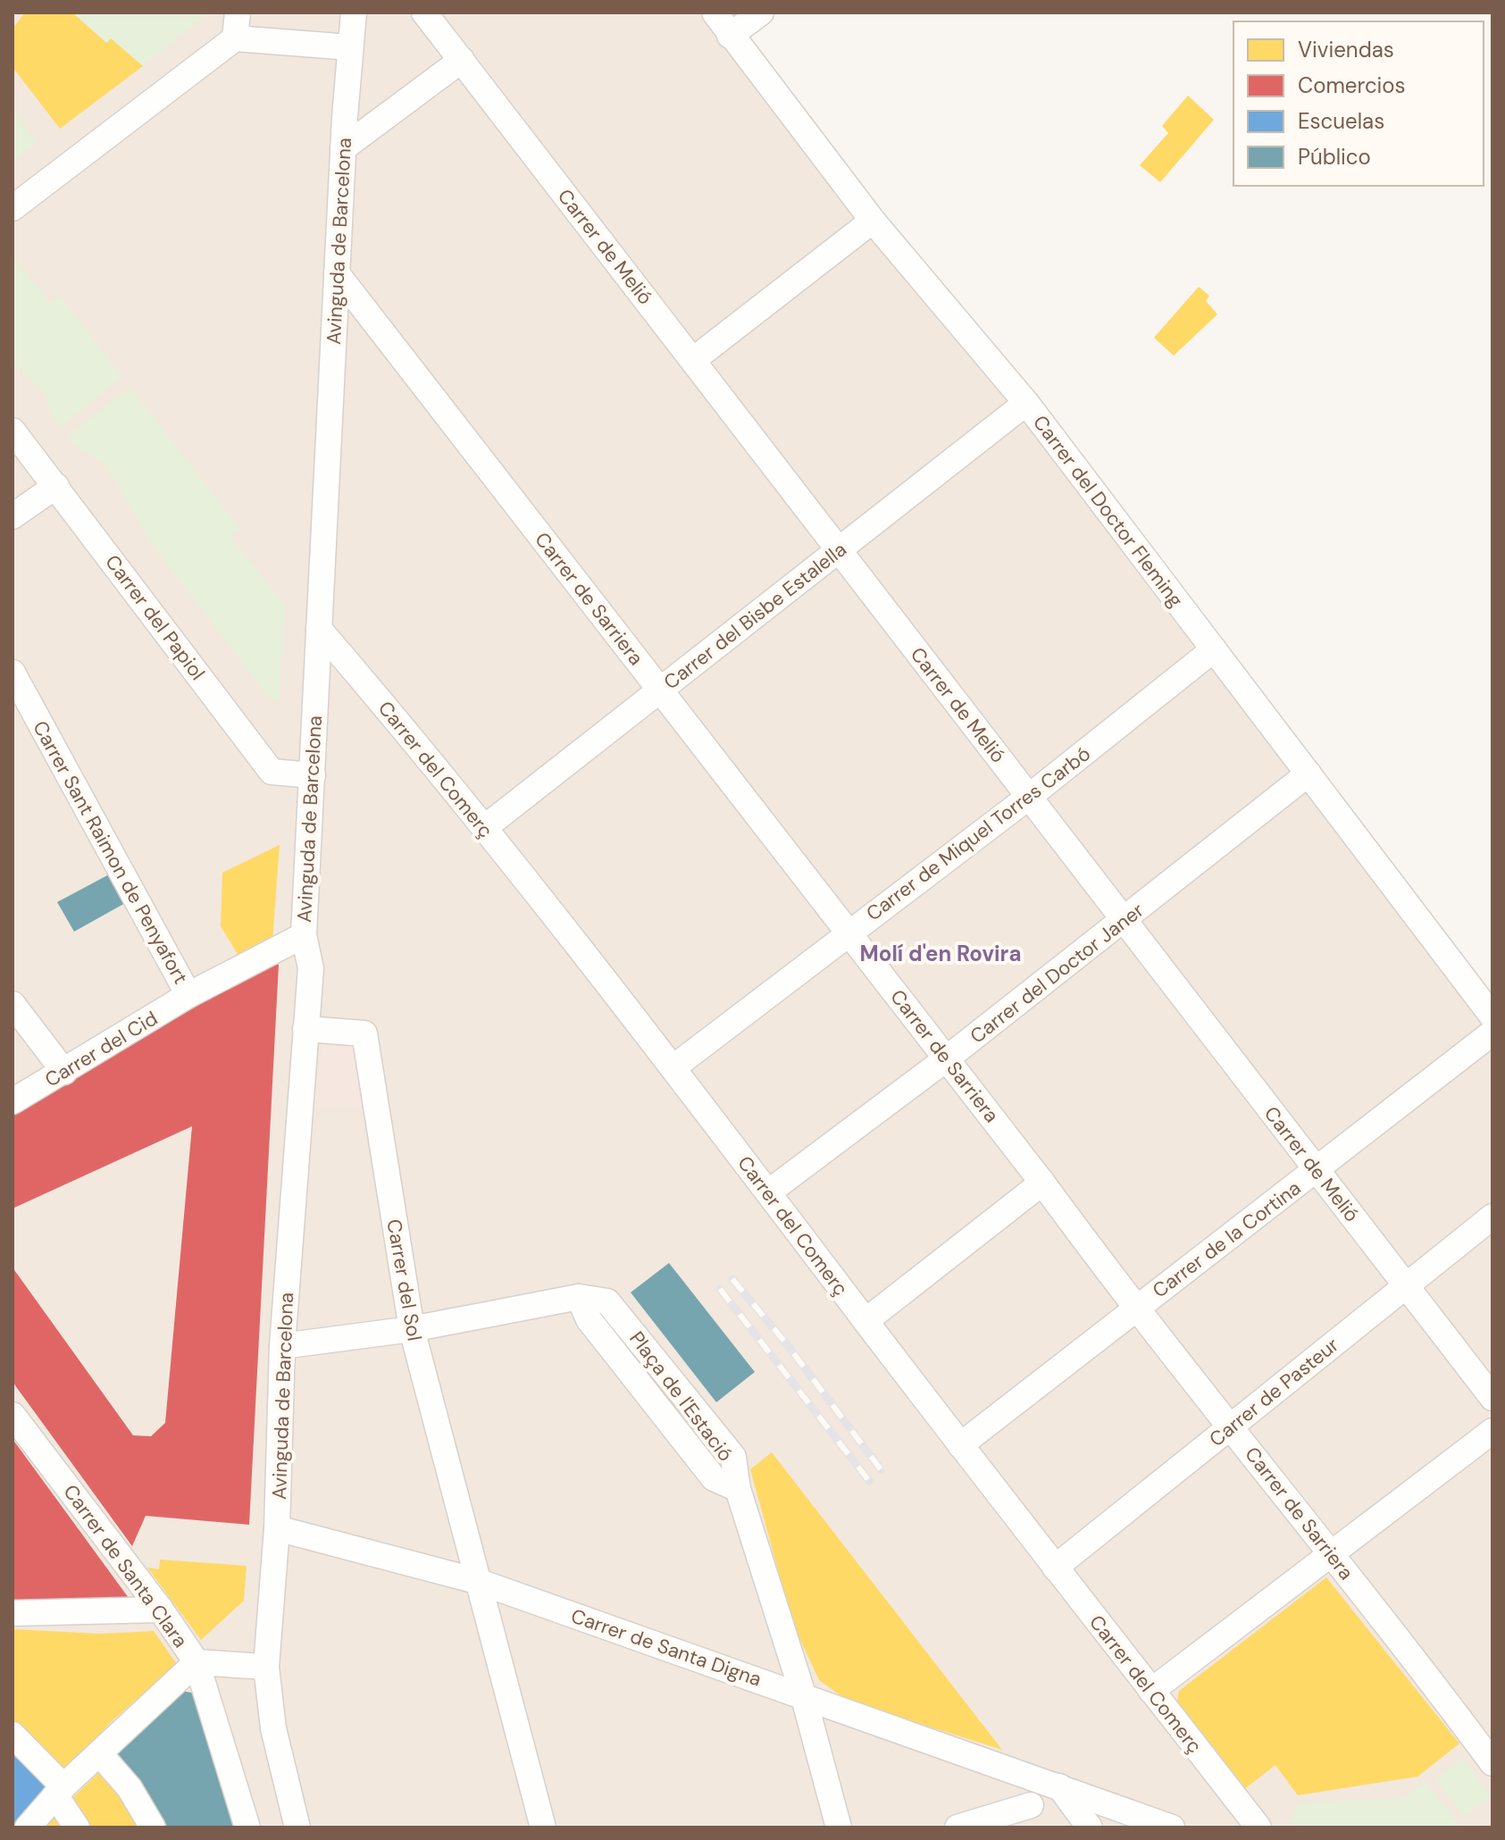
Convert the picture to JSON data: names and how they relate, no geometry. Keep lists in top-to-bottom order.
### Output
{
  "streets": {
    "street": [
      "Avinguda de Barcelona",
      "Carrer de Melió",
      "Carrer del Doctor Fleming",
      "Carrer de Sarriera",
      "Carrer del Bisbe Estalella",
      "Carrer del Papiol",
      "Carrer del Comerç",
      "Carrer de Miquel Torres Carbó",
      "Carrer Sant Raimon de Penyafort",
      "Carrer del Doctor Janer",
      "Carrer del Cid",
      "Carrer de la Cortina",
      "Carrer del Sol",
      "Carrer de Pasteur",
      "Plaça de l'Estació",
      "Carrer de Santa Clara",
      "Carrer de Santa Digna"
    ]
  },
  "crossings": [
    ["Avinguda de Barcelona", "Carrer de Sarriera"],
    ["Avinguda de Barcelona", "Carrer del Papiol"],
    ["Avinguda de Barcelona", "Carrer del Comerç"],
    ["Avinguda de Barcelona", "Carrer del Cid"],
    ["Avinguda de Barcelona", "Carrer del Sol"],
    ["Avinguda de Barcelona", "Carrer de Santa Clara"],
    ["Avinguda de Barcelona", "Carrer de Santa Digna"],
    ["Carrer de Melió", "Carrer del Bisbe Estalella"],
    ["Carrer de Melió", "Carrer de Miquel Torres Carbó"],
    ["Carrer de Melió", "Carrer del Doctor Janer"],
    ["Carrer de Melió", "Carrer de la Cortina"],
    ["Carrer de Melió", "Carrer de Pasteur"],
    ["Carrer del Doctor Fleming", "Carrer del Bisbe Estalella"],
    ["Carrer del Doctor Fleming", "Carrer de Miquel Torres Carbó"],
    ["Carrer del Doctor Fleming", "Carrer del Doctor Janer"],
    ["Carrer de Sarriera", "Carrer del Bisbe Estalella"],
    ["Carrer de Sarriera", "Carrer de Miquel Torres Carbó"],
    ["Carrer de Sarriera", "Carrer del Doctor Janer"],
    ["Carrer de Sarriera", "Carrer de la Cortina"],
    ["Carrer de Sarriera", "Carrer de Pasteur"],
    ["Carrer del Bisbe Estalella", "Carrer del Comerç"],
    ["Carrer del Comerç", "Carrer de Miquel Torres Carbó"],
    ["Carrer del Comerç", "Carrer del Doctor Janer"],
    ["Carrer del Comerç", "Carrer de la Cortina"],
    ["Carrer del Comerç", "Carrer de Pasteur"],
    ["Carrer Sant Raimon de Penyafort", "Carrer del Cid"],
    ["Carrer del Sol", "Plaça de l'Estació"],
    ["Carrer del Sol", "Carrer de Santa Digna"],
    ["Plaça de l'Estació", "Carrer de Santa Digna"]
  ],
  "districts": ["Molí d'en Rovira"],
  "legend": [
    "Viviendas",
    "Comercios",
    "Escuelas",
    "Público"
  ]
}
